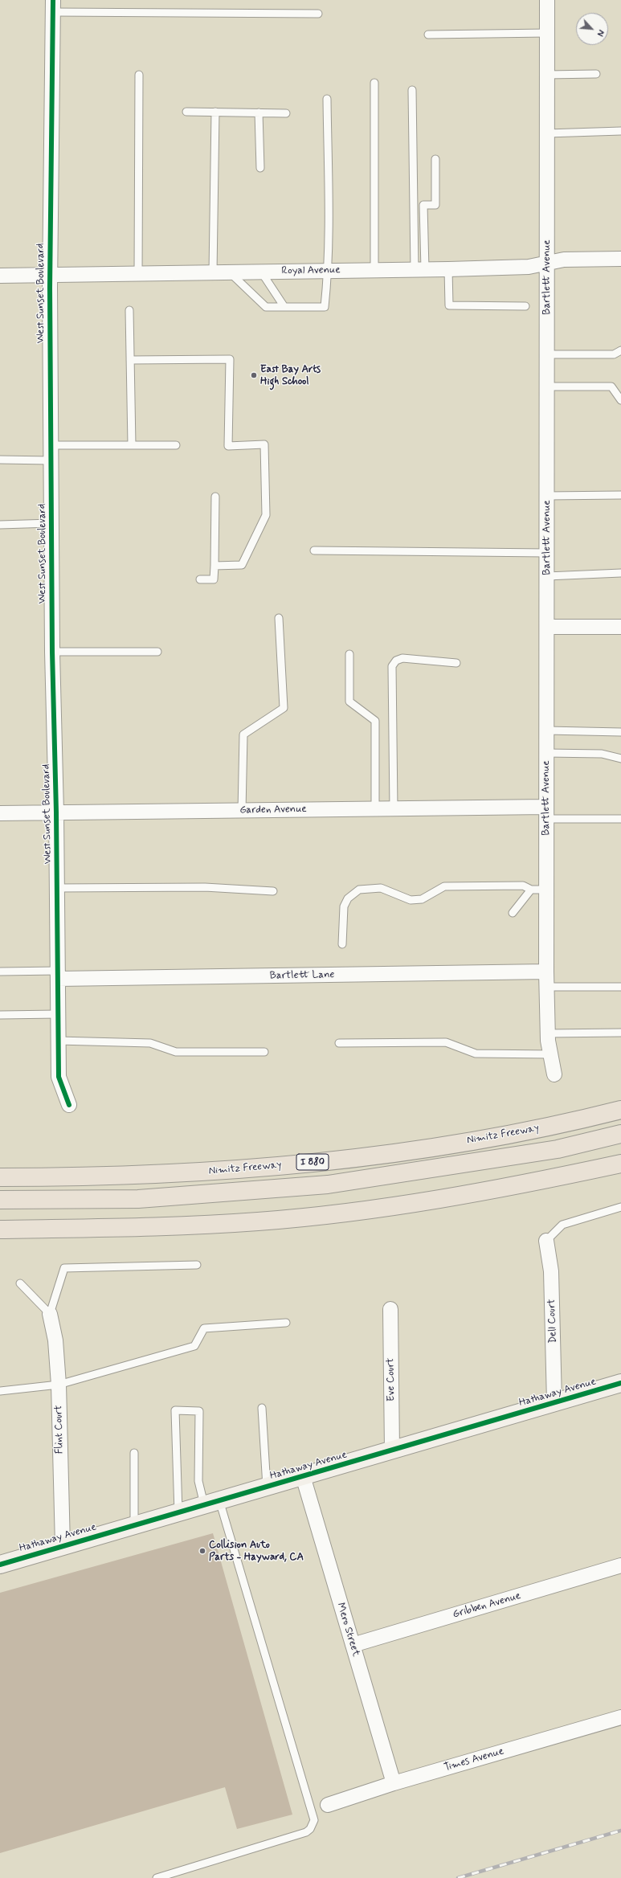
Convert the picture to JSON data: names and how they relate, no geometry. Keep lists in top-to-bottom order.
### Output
{
  "streets": {
    "highway": ["Nimitz Freeway", "I 880"],
    "street": [
      "Royal Avenue",
      "Bartlett Avenue",
      "West Sunset Boulevard",
      "Garden Avenue",
      "Bartlett Lane",
      "Dell Court",
      "Eve Court",
      "Hathaway Avenue",
      "Flint Court",
      "Gribben Avenue",
      "Mero Street",
      "Times Avenue"
    ]
  },
  "crossings": [
    ["Royal Avenue", "Bartlett Avenue"],
    ["Royal Avenue", "West Sunset Boulevard"],
    ["Bartlett Avenue", "Garden Avenue"],
    ["Bartlett Avenue", "Bartlett Lane"],
    ["West Sunset Boulevard", "Garden Avenue"],
    ["West Sunset Boulevard", "Bartlett Lane"],
    ["Dell Court", "Hathaway Avenue"],
    ["Eve Court", "Hathaway Avenue"],
    ["Hathaway Avenue", "Flint Court"],
    ["Hathaway Avenue", "Mero Street"],
    ["Gribben Avenue", "Mero Street"],
    ["Mero Street", "Times Avenue"]
  ],
  "places": ["East Bay Arts High School", "Collision Auto Parts - Hayward, CA"],
  "north": "bottom right"
}
